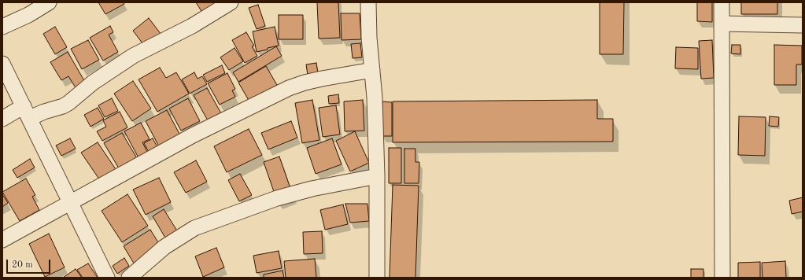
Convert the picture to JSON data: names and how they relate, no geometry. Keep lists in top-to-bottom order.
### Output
{
  "scale_bar": "20 m"
}
